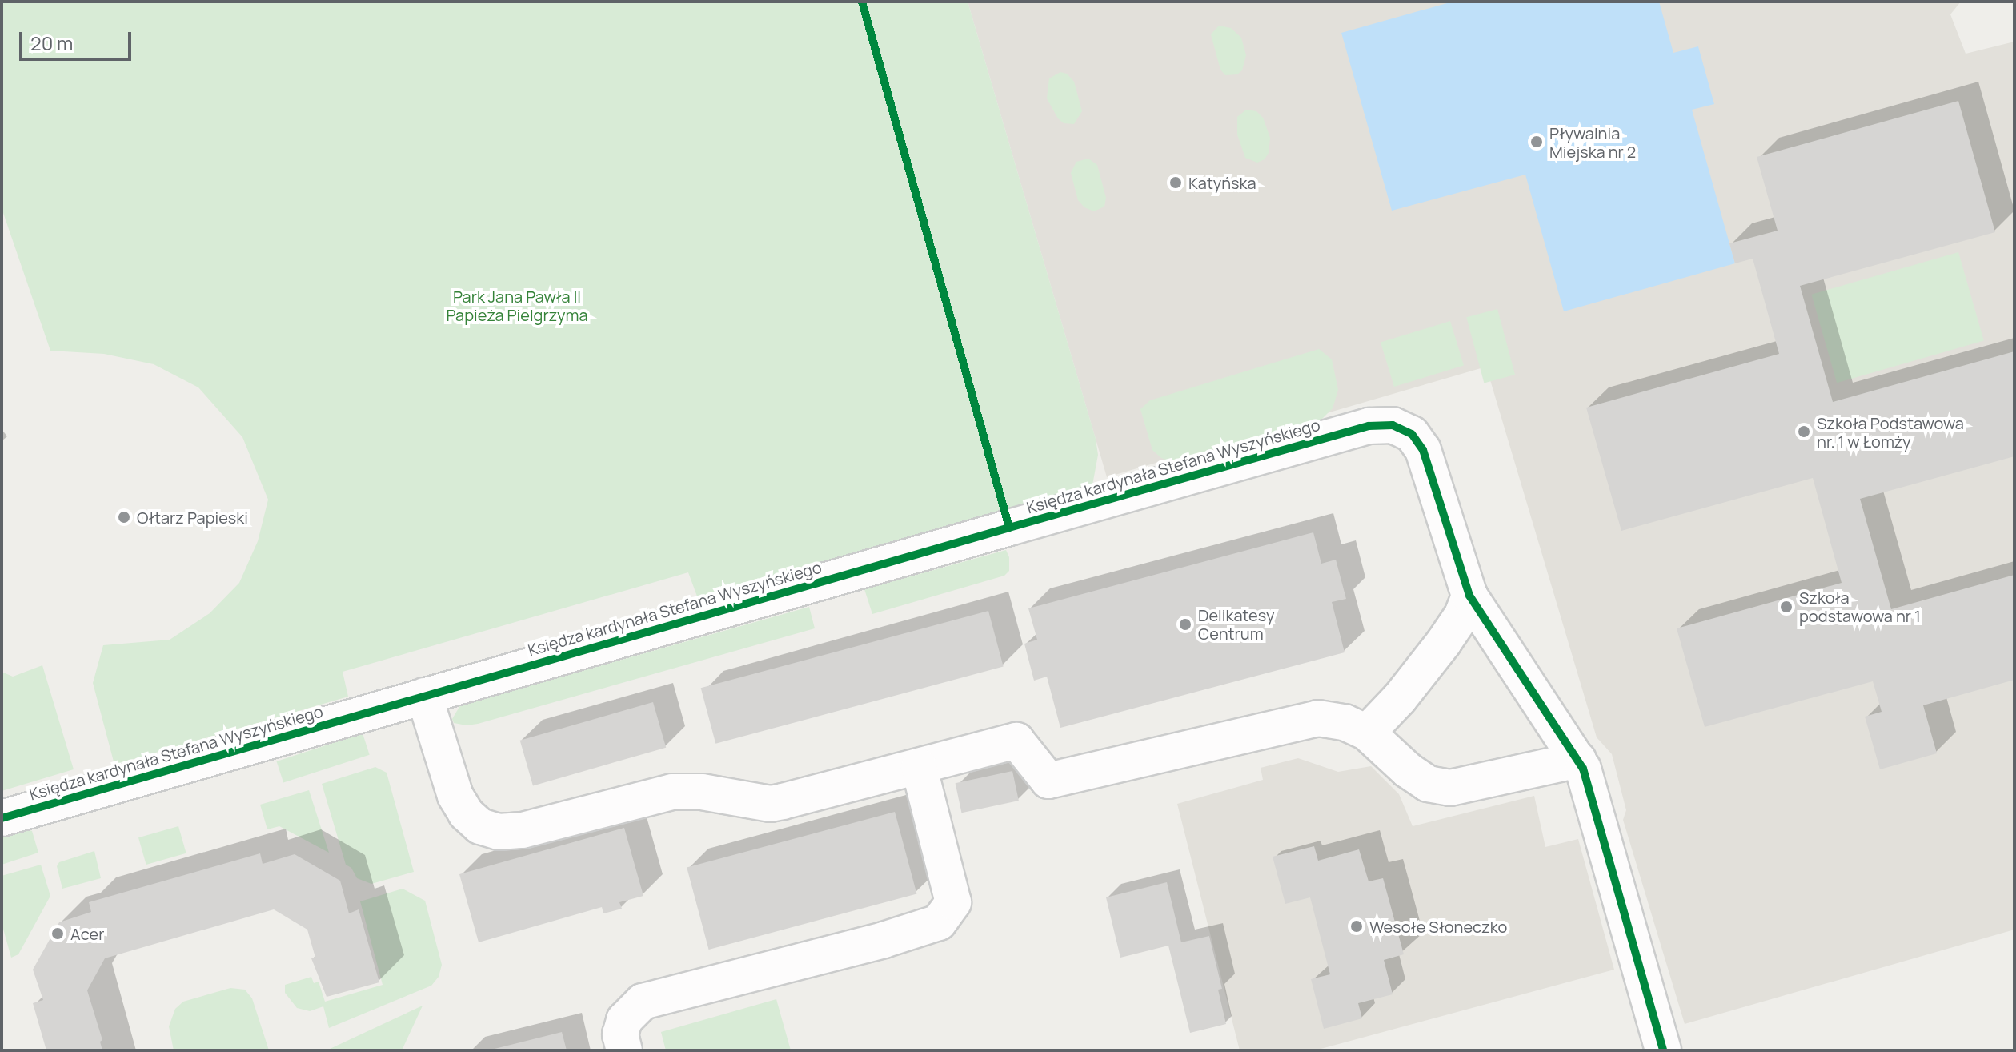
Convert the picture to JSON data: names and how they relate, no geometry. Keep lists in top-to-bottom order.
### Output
{
  "streets": {
    "street": ["Księdza kardynała Stefana Wyszyńskiego"]
  },
  "parks": ["Park Jana Pawła II Papieża Pielgrzyma"],
  "places": [
    "Pływalnia Miejska nr 2",
    "Katyńska",
    "Szkoła Podstawowa nr. 1 w Łomży",
    "Ołtarz Papieski",
    "Szkoła podstawowa nr 1",
    "Delikatesy Centrum",
    "Wesołe Słoneczko",
    "Acer"
  ],
  "scale_bar": "20 m"
}
